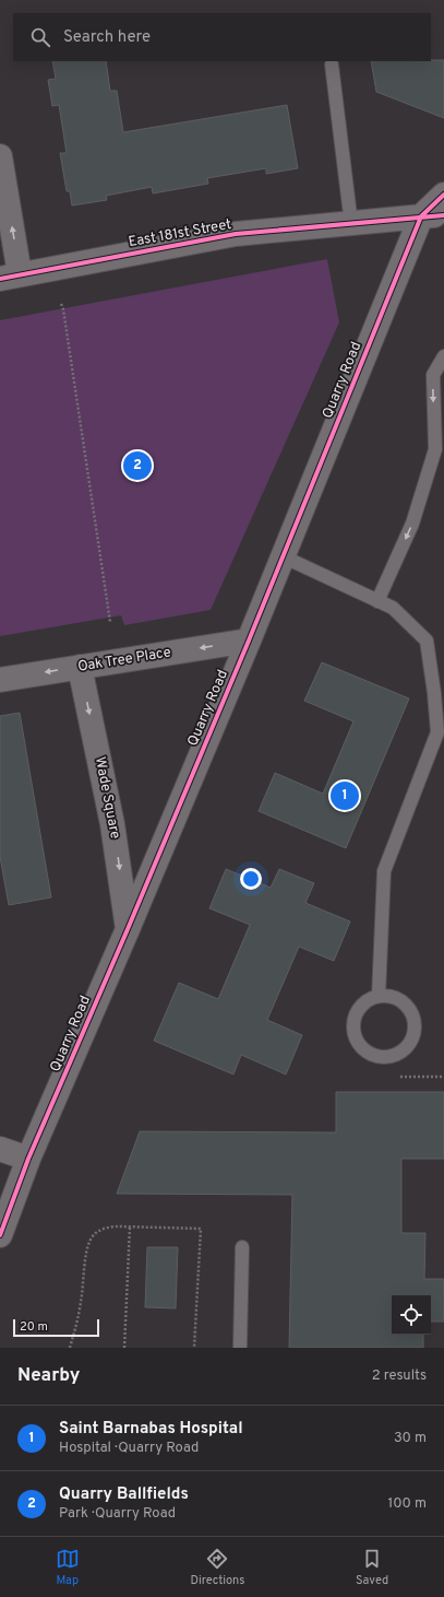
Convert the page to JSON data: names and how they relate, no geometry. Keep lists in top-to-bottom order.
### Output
{
  "streets": {
    "street": [
      "East 181st Street",
      "Quarry Road",
      "Oak Tree Place",
      "Wade Square"
    ]
  },
  "crossings": [
    ["East 181st Street", "Quarry Road"],
    ["Quarry Road", "Oak Tree Place"],
    ["Quarry Road", "Wade Square"],
    ["Oak Tree Place", "Wade Square"]
  ],
  "one_way": ["Oak Tree Place", "Wade Square"],
  "scale_bar": "20 m",
  "page": {
    "search": "Search here",
    "pins": ["2", "1"],
    "scale": "20 m",
    "heading": ["Nearby", "2 results"],
    "list": [
      {
        "mark": "1",
        "name": "Saint Barnabas Hospital",
        "note": "Hospital · Quarry Road",
        "value": "30 m"
      },
      {
        "mark": "2",
        "name": "Quarry Ballfields",
        "note": "Park · Quarry Road",
        "value": "100 m"
      }
    ],
    "nav": ["Map", "Directions", "Saved"]
  }
}
